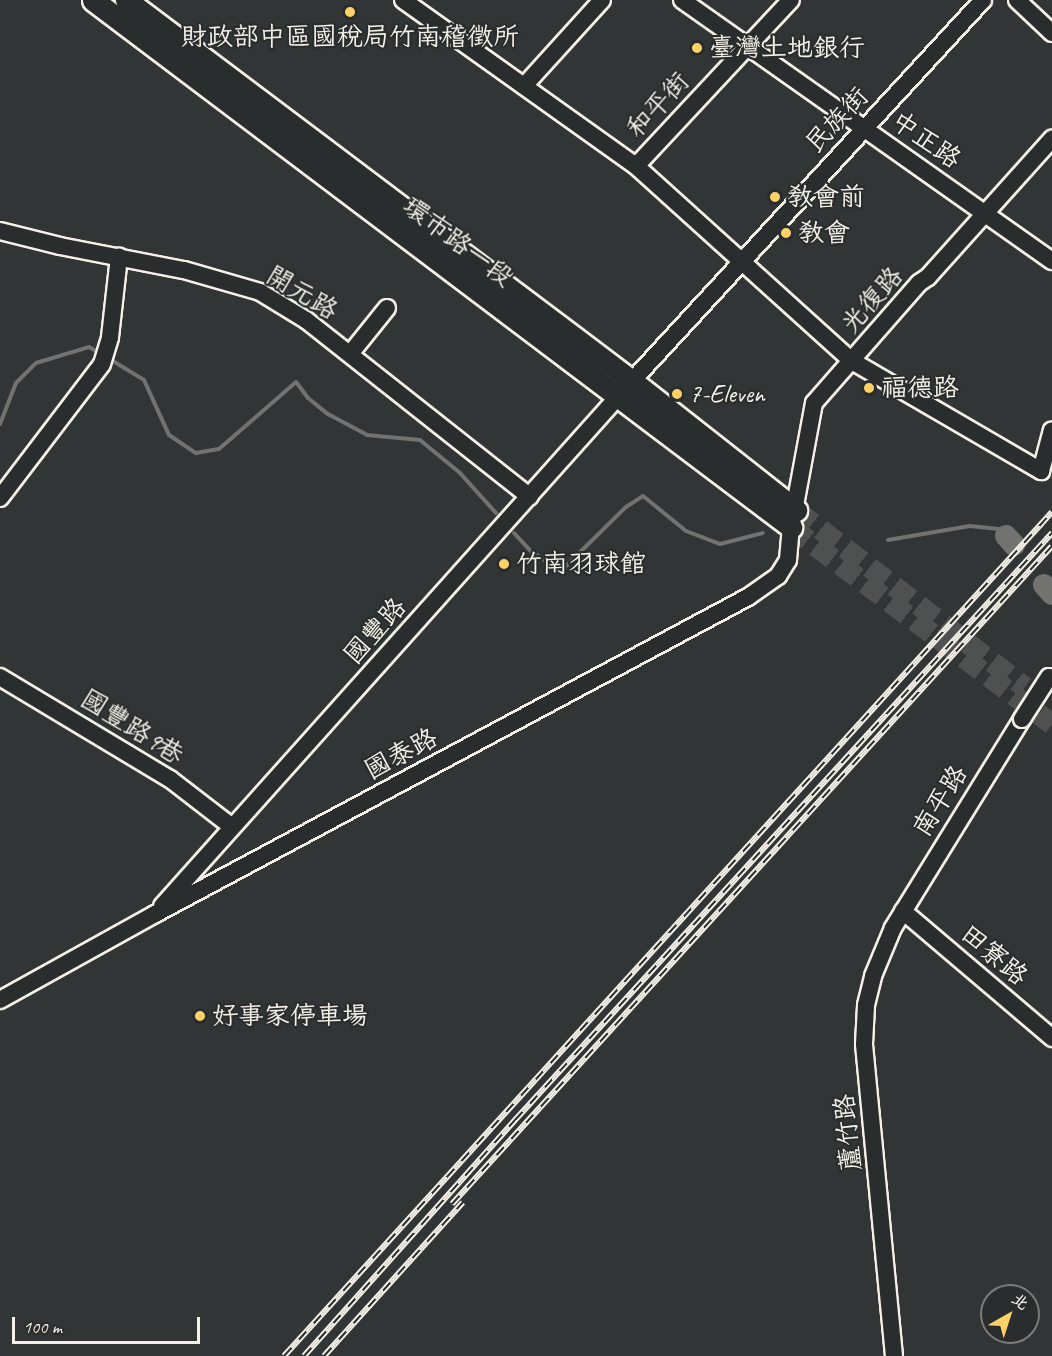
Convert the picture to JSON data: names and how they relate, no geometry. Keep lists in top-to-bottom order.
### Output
{
  "streets": {
    "main road": ["環市路一段"],
    "street": [
      "和平街",
      "民族街",
      "中正路",
      "開元路",
      "光復路",
      "國豐路",
      "國豐路9巷",
      "國泰路",
      "南平路",
      "田寮路",
      "蘆竹路"
    ]
  },
  "crossings": [
    ["和平街", "中正路"],
    ["民族街", "中正路"],
    ["民族街", "環市路一段"],
    ["民族街", "國豐路"],
    ["中正路", "光復路"],
    ["環市路一段", "光復路"],
    ["環市路一段", "國豐路"],
    ["環市路一段", "國泰路"],
    ["開元路", "國豐路"],
    ["光復路", "國泰路"],
    ["國豐路", "國豐路9巷"],
    ["國豐路", "國泰路"],
    ["南平路", "田寮路"],
    ["南平路", "蘆竹路"],
    ["田寮路", "蘆竹路"]
  ],
  "places": [
    "財政部中區國稅局竹南稽徵所",
    "臺灣土地銀行",
    "教會前",
    "教會",
    "福德路",
    "7-Eleven",
    "竹南羽球館",
    "好事家停車場"
  ],
  "scale_bar": "100 m",
  "north": "top right"
}
